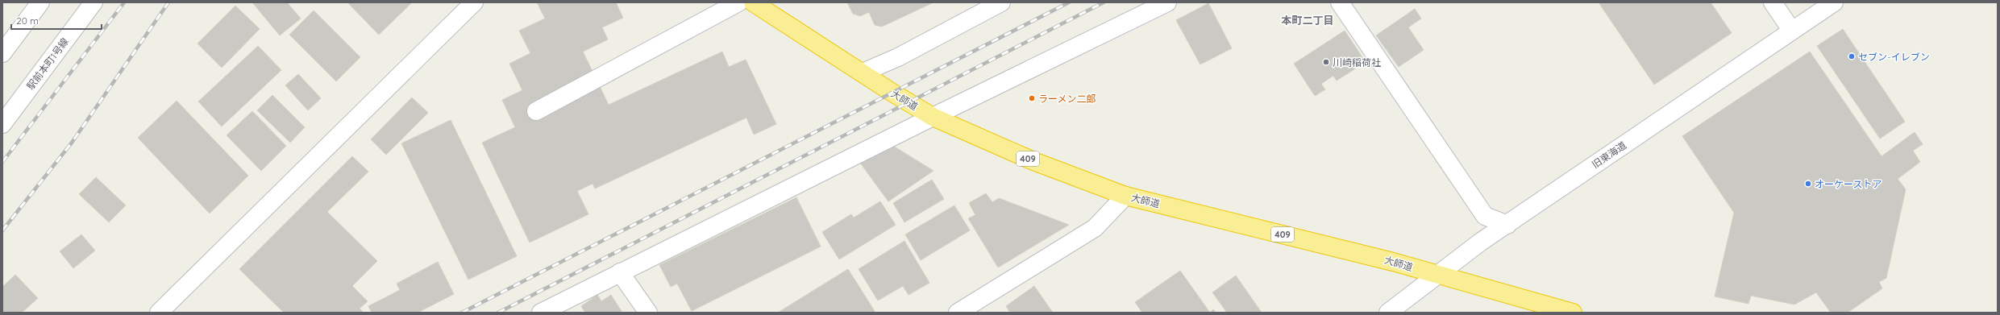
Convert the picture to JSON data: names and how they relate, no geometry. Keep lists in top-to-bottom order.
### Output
{
  "streets": {
    "highway": ["大師道", "409"],
    "street": ["駅前本町1号線", "旧東海道"]
  },
  "crossings": [
    ["大師道", "旧東海道"]
  ],
  "districts": ["本町二丁目"],
  "places": [
    "セブン-イレブン",
    "川崎稲荷社",
    "ラーメン二郎",
    "オーケーストア"
  ],
  "scale_bar": "20 m"
}
